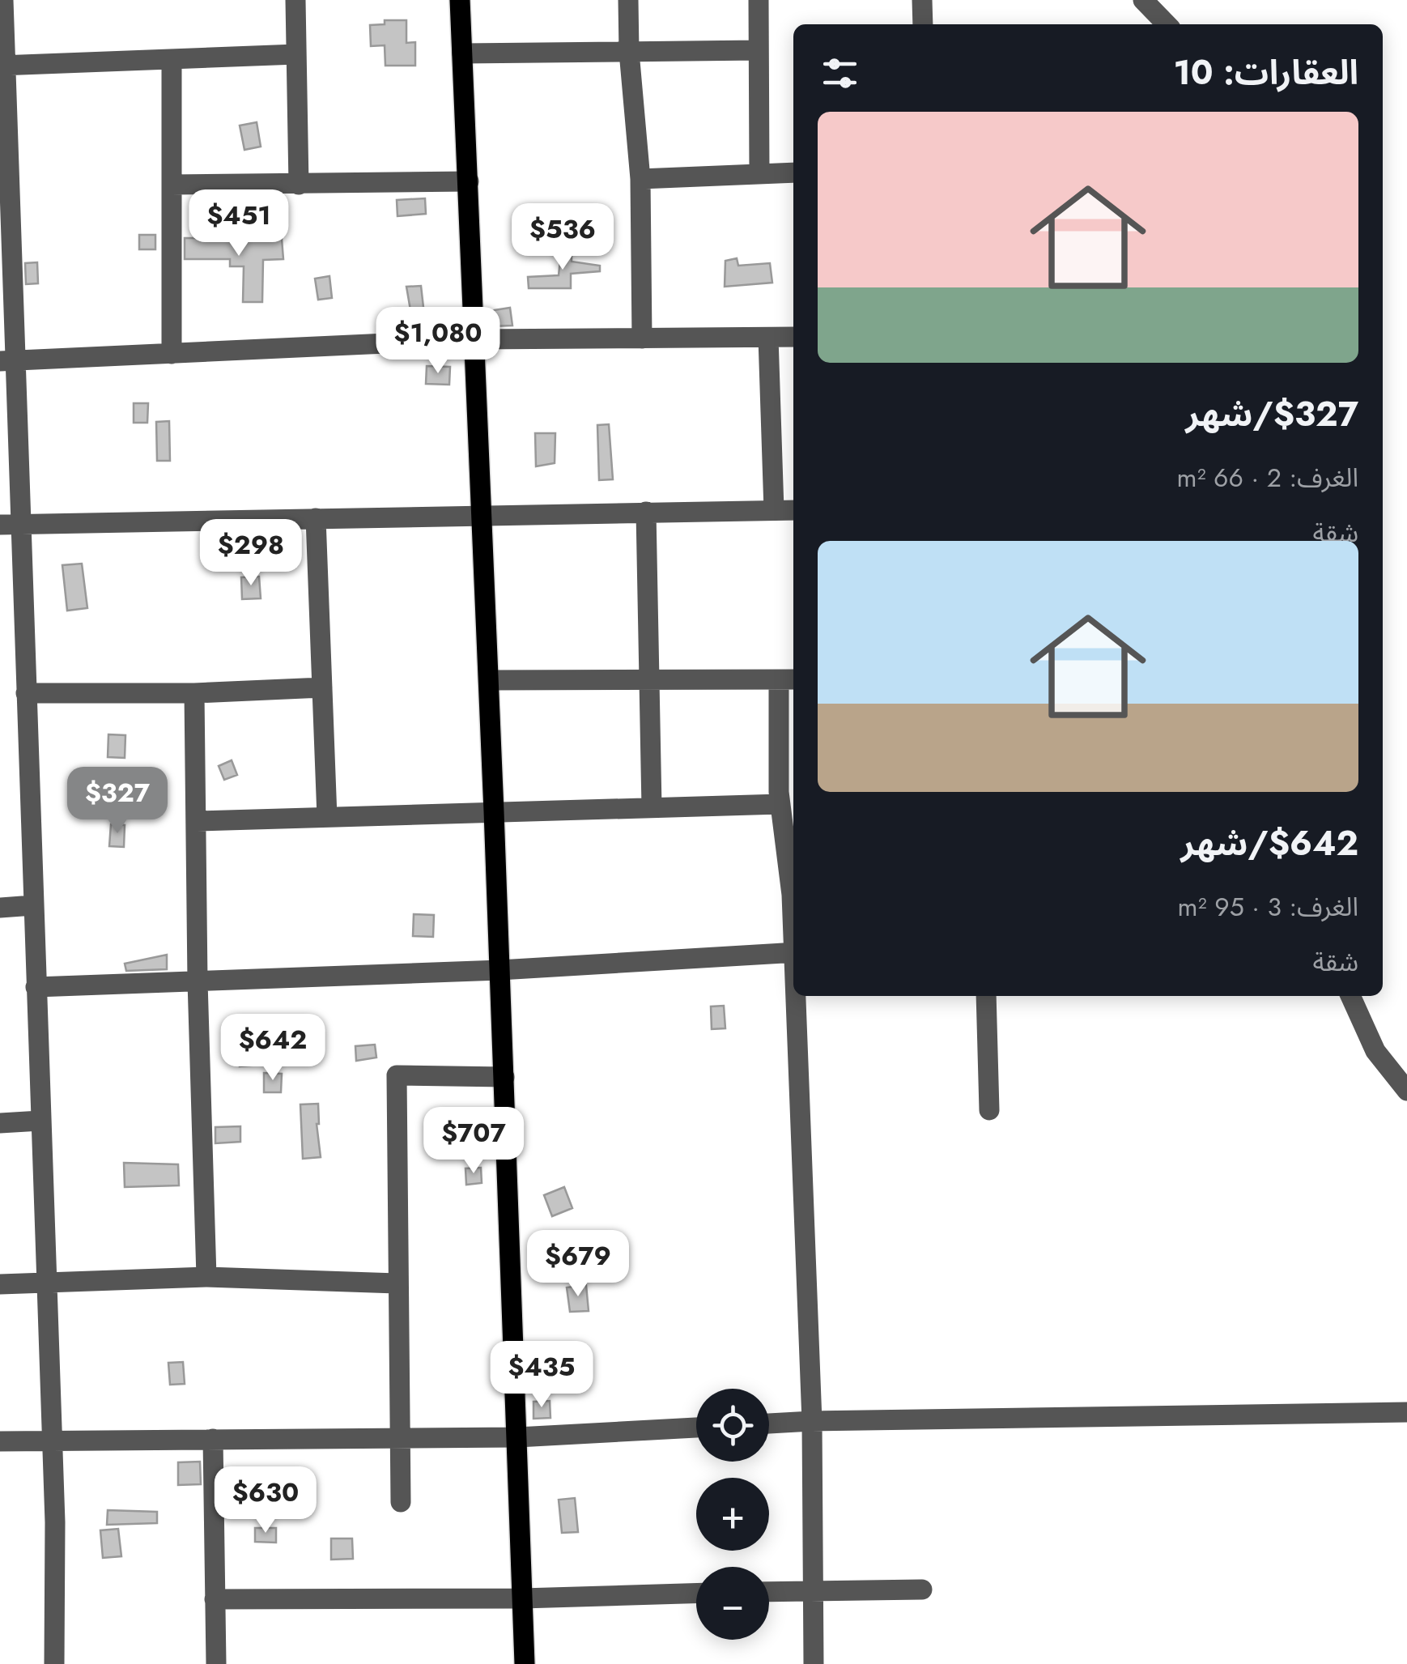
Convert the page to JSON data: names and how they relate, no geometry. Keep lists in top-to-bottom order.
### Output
{
  "page": {
    "heading": "العقارات: 10",
    "list": [
      {
        "name": "$327/شهر",
        "note": "الغرف: 2 · 66 m² · شقة"
      },
      {
        "name": "$642/شهر",
        "note": "الغرف: 3 · 95 m² · شقة"
      }
    ],
    "price": [
      "$451",
      "$536",
      "$1,080",
      "$298",
      "$327",
      "$642",
      "$707",
      "$679",
      "$435",
      "$630"
    ],
    "map_buttons": ["+", "−"]
  }
}
